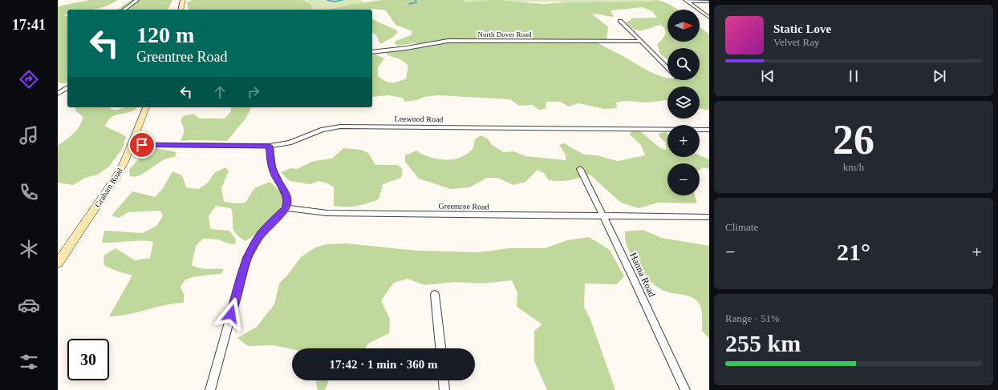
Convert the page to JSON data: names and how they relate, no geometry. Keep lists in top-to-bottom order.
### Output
{
  "streets": {
    "main road": ["Graham Road"],
    "street": [
      "North Dover Road",
      "Leewood Road",
      "Greentree Road",
      "Hanna Road"
    ]
  },
  "crossings": [
    ["Leewood Road", "Graham Road"],
    ["Greentree Road", "Hanna Road"]
  ],
  "north": "right",
  "page": {
    "tabs": "17:41",
    "map_buttons": ["+", "−"],
    "turn": ["120 m", "Greentree Road"],
    "song": ["Static Love", "Velvet Ray"],
    "tile": [
      ["26", "km/h"],
      "Climate",
      ["Range · 51%", "255 km"]
    ],
    "heat": ["−", "21°", "+"],
    "limit": "30",
    "trip": "17:42 · 1 min · 360 m"
  }
}
